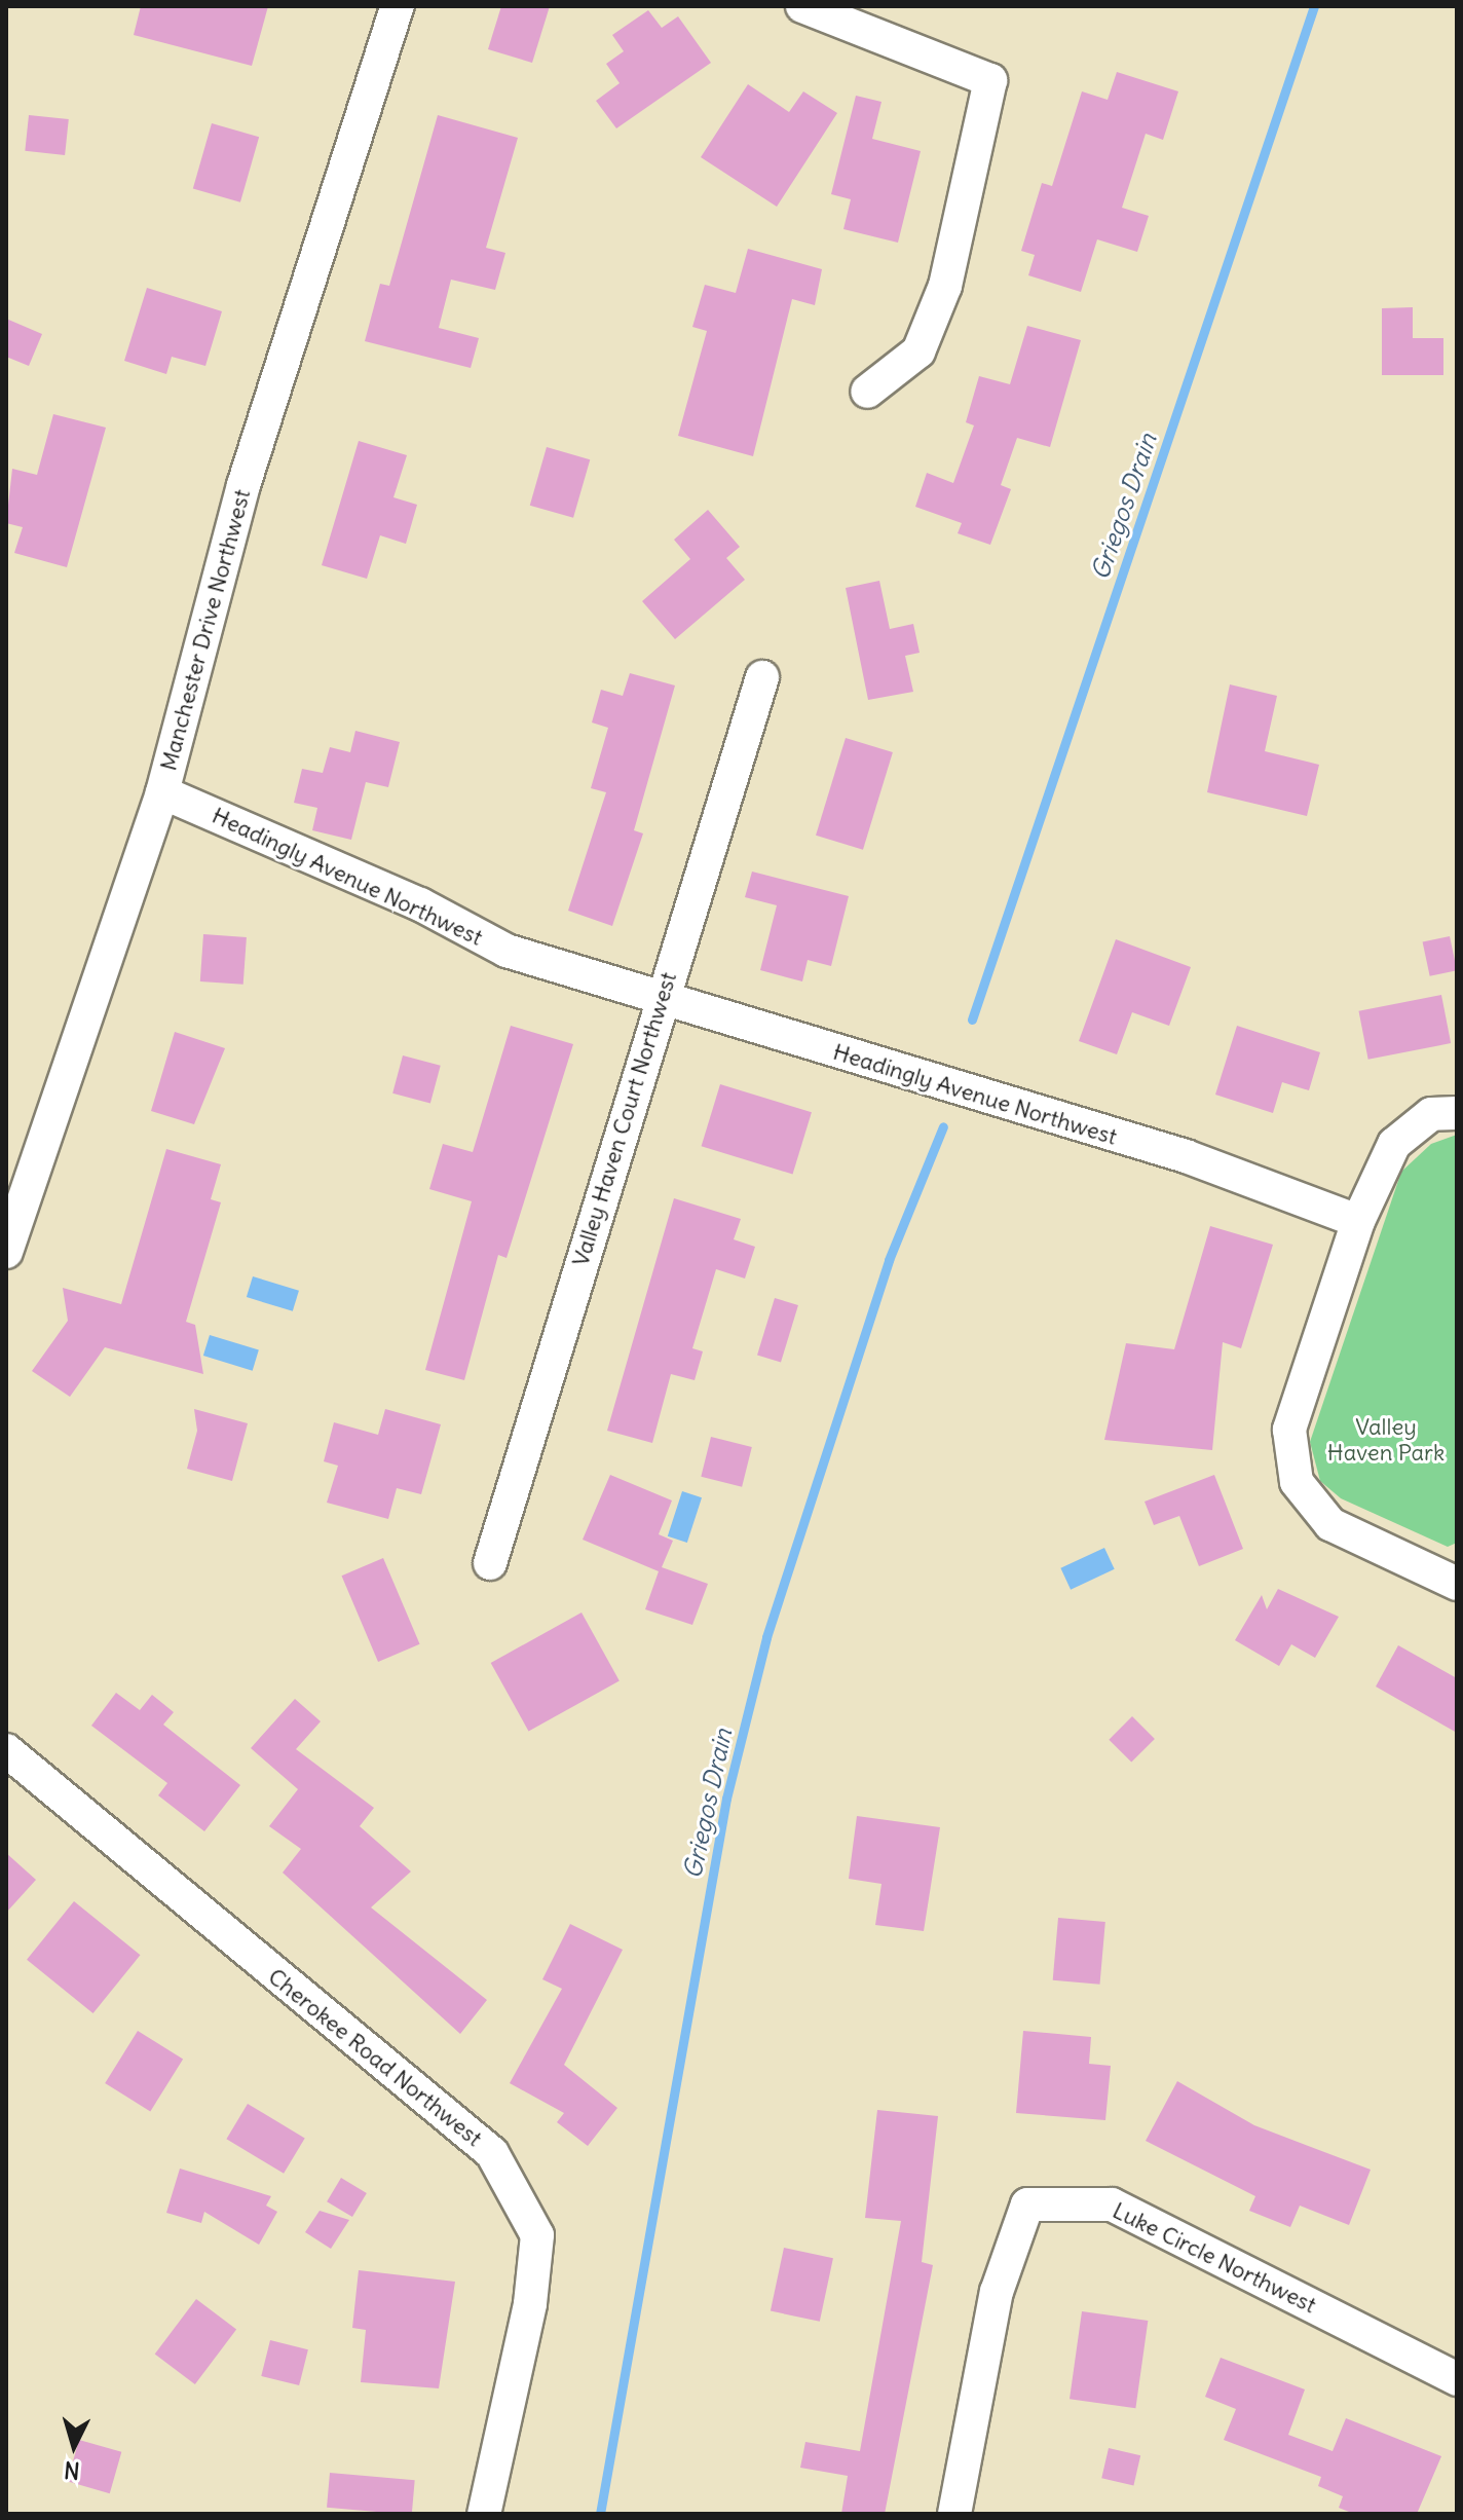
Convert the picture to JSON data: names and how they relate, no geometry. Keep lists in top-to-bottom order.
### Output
{
  "streets": {
    "street": [
      "Manchester Drive Northwest",
      "Headingly Avenue Northwest",
      "Valley Haven Court Northwest",
      "Cherokee Road Northwest",
      "Luke Circle Northwest"
    ]
  },
  "crossings": [
    ["Manchester Drive Northwest", "Headingly Avenue Northwest"],
    ["Headingly Avenue Northwest", "Valley Haven Court Northwest"]
  ],
  "water": ["Griegos Drain"],
  "parks": ["Valley Haven Park"],
  "north": "bottom"
}
